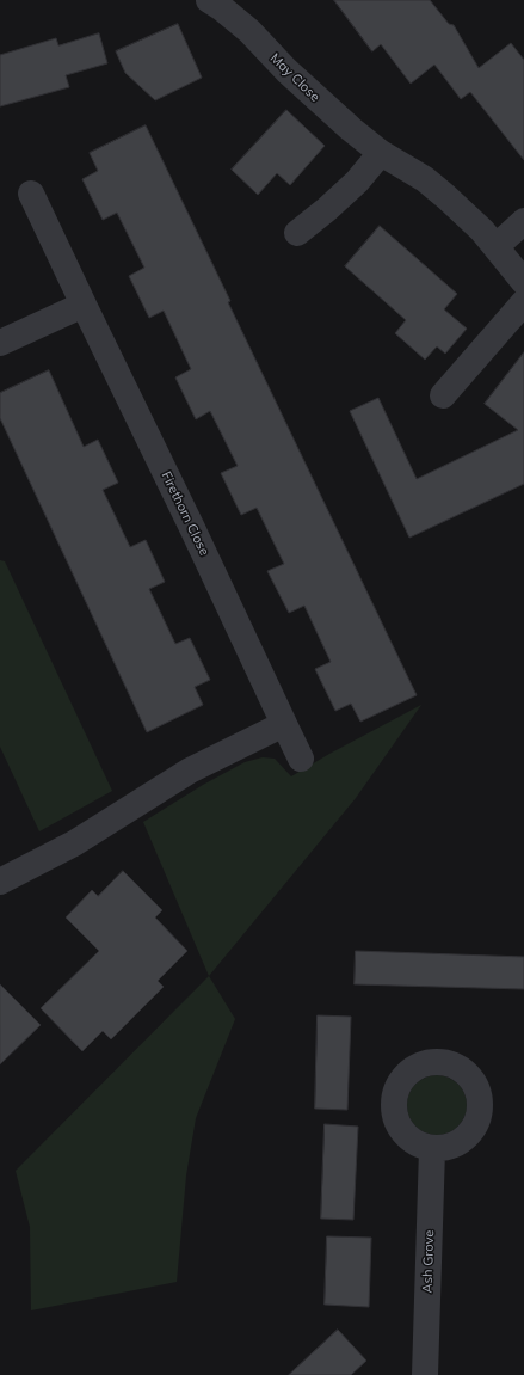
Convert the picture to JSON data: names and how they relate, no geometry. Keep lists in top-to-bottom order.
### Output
{
  "streets": {
    "street": ["May Close", "Firethorn Close", "Ash Grove"]
  }
}
